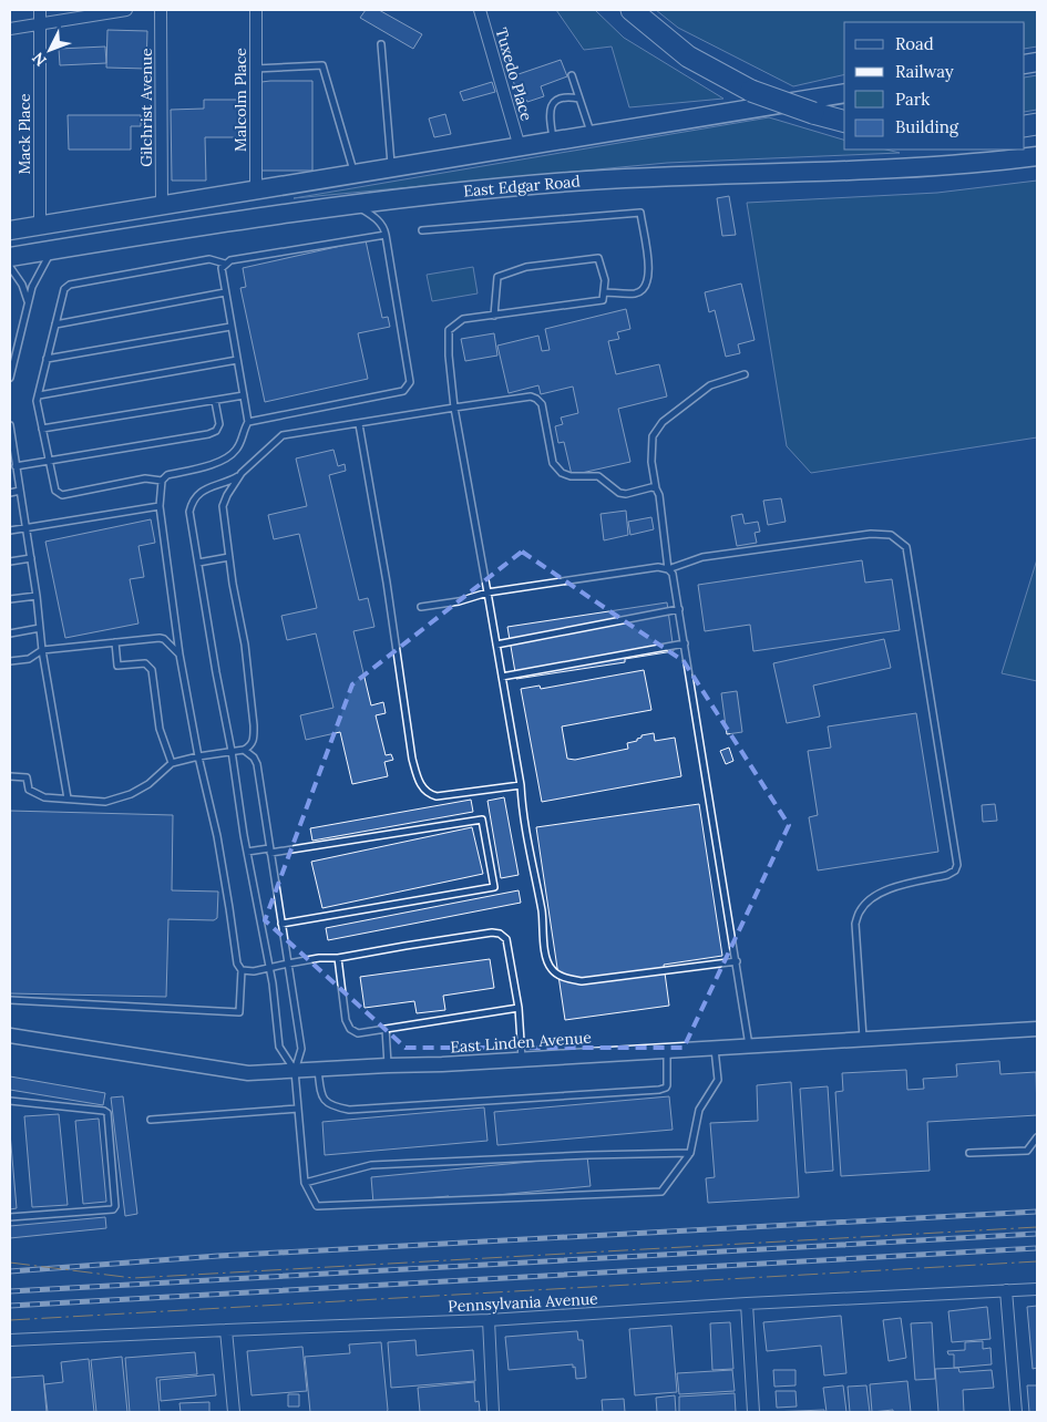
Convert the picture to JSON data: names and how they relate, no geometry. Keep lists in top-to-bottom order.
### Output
{
  "streets": {
    "highway": ["East Edgar Road"],
    "street": [
      "Tuxedo Place",
      "Malcolm Place",
      "Gilchrist Avenue",
      "Mack Place",
      "East Linden Avenue",
      "Pennsylvania Avenue"
    ]
  },
  "legend": [
    "Road",
    "Railway",
    "Park",
    "Building"
  ],
  "north": "bottom left"
}
